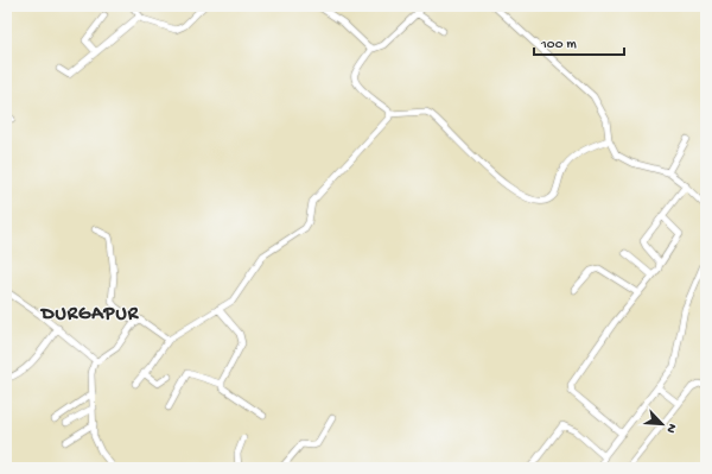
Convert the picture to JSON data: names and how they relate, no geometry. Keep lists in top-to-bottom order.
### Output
{
  "districts": ["DURGAPUR"],
  "scale_bar": "100 m",
  "north": "bottom right"
}
